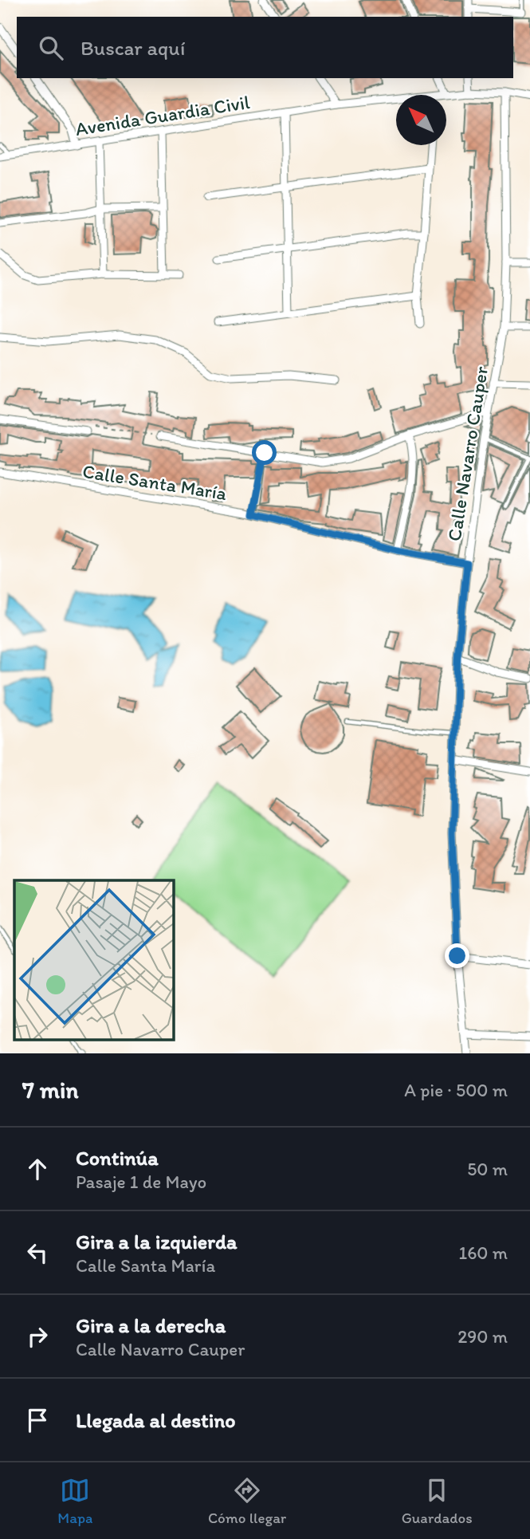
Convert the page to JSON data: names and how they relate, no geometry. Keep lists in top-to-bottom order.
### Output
{
  "streets": {
    "street": ["Avenida Guardia Civil", "Calle Navarro Cauper", "Calle Santa María"]
  },
  "crossings": [
    ["Avenida Guardia Civil", "Calle Navarro Cauper"],
    ["Calle Navarro Cauper", "Calle Santa María"]
  ],
  "north": "top left",
  "page": {
    "search": "Buscar aquí",
    "heading": ["7 min", "A pie · 500 m"],
    "list": [
      ["Continúa", "Pasaje 1 de Mayo", "50 m"],
      ["Gira a la izquierda", "Calle Santa María", "160 m"],
      ["Gira a la derecha", "Calle Navarro Cauper", "290 m"],
      "Llegada al destino"
    ],
    "nav": ["Mapa", "Cómo llegar", "Guardados"]
  }
}
